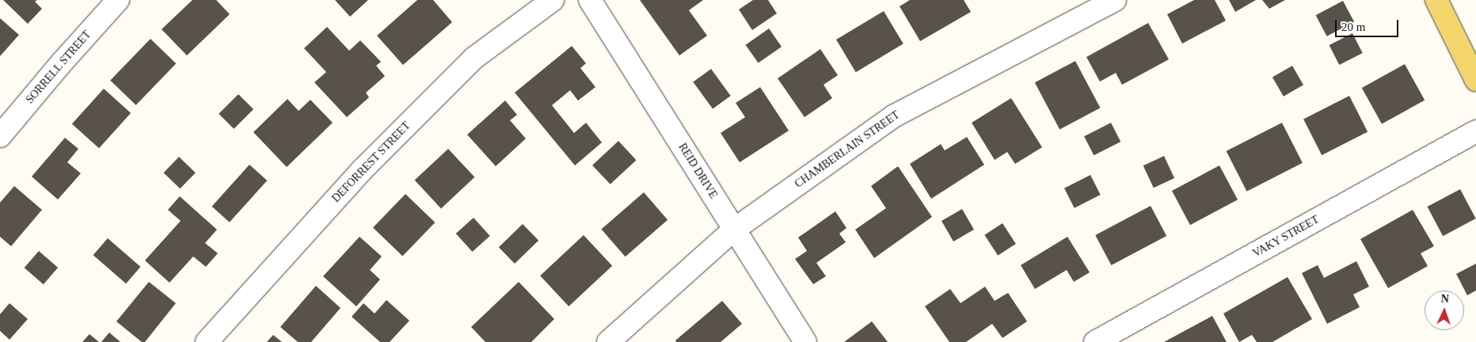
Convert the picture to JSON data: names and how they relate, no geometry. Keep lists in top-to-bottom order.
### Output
{
  "streets": {
    "street": [
      "SORRELL STREET",
      "CHAMBERLAIN STREET",
      "DEFORREST STREET",
      "REID DRIVE",
      "VAKY STREET"
    ]
  },
  "crossings": [
    ["CHAMBERLAIN STREET", "REID DRIVE"]
  ],
  "scale_bar": "20 m",
  "north": "top"
}
